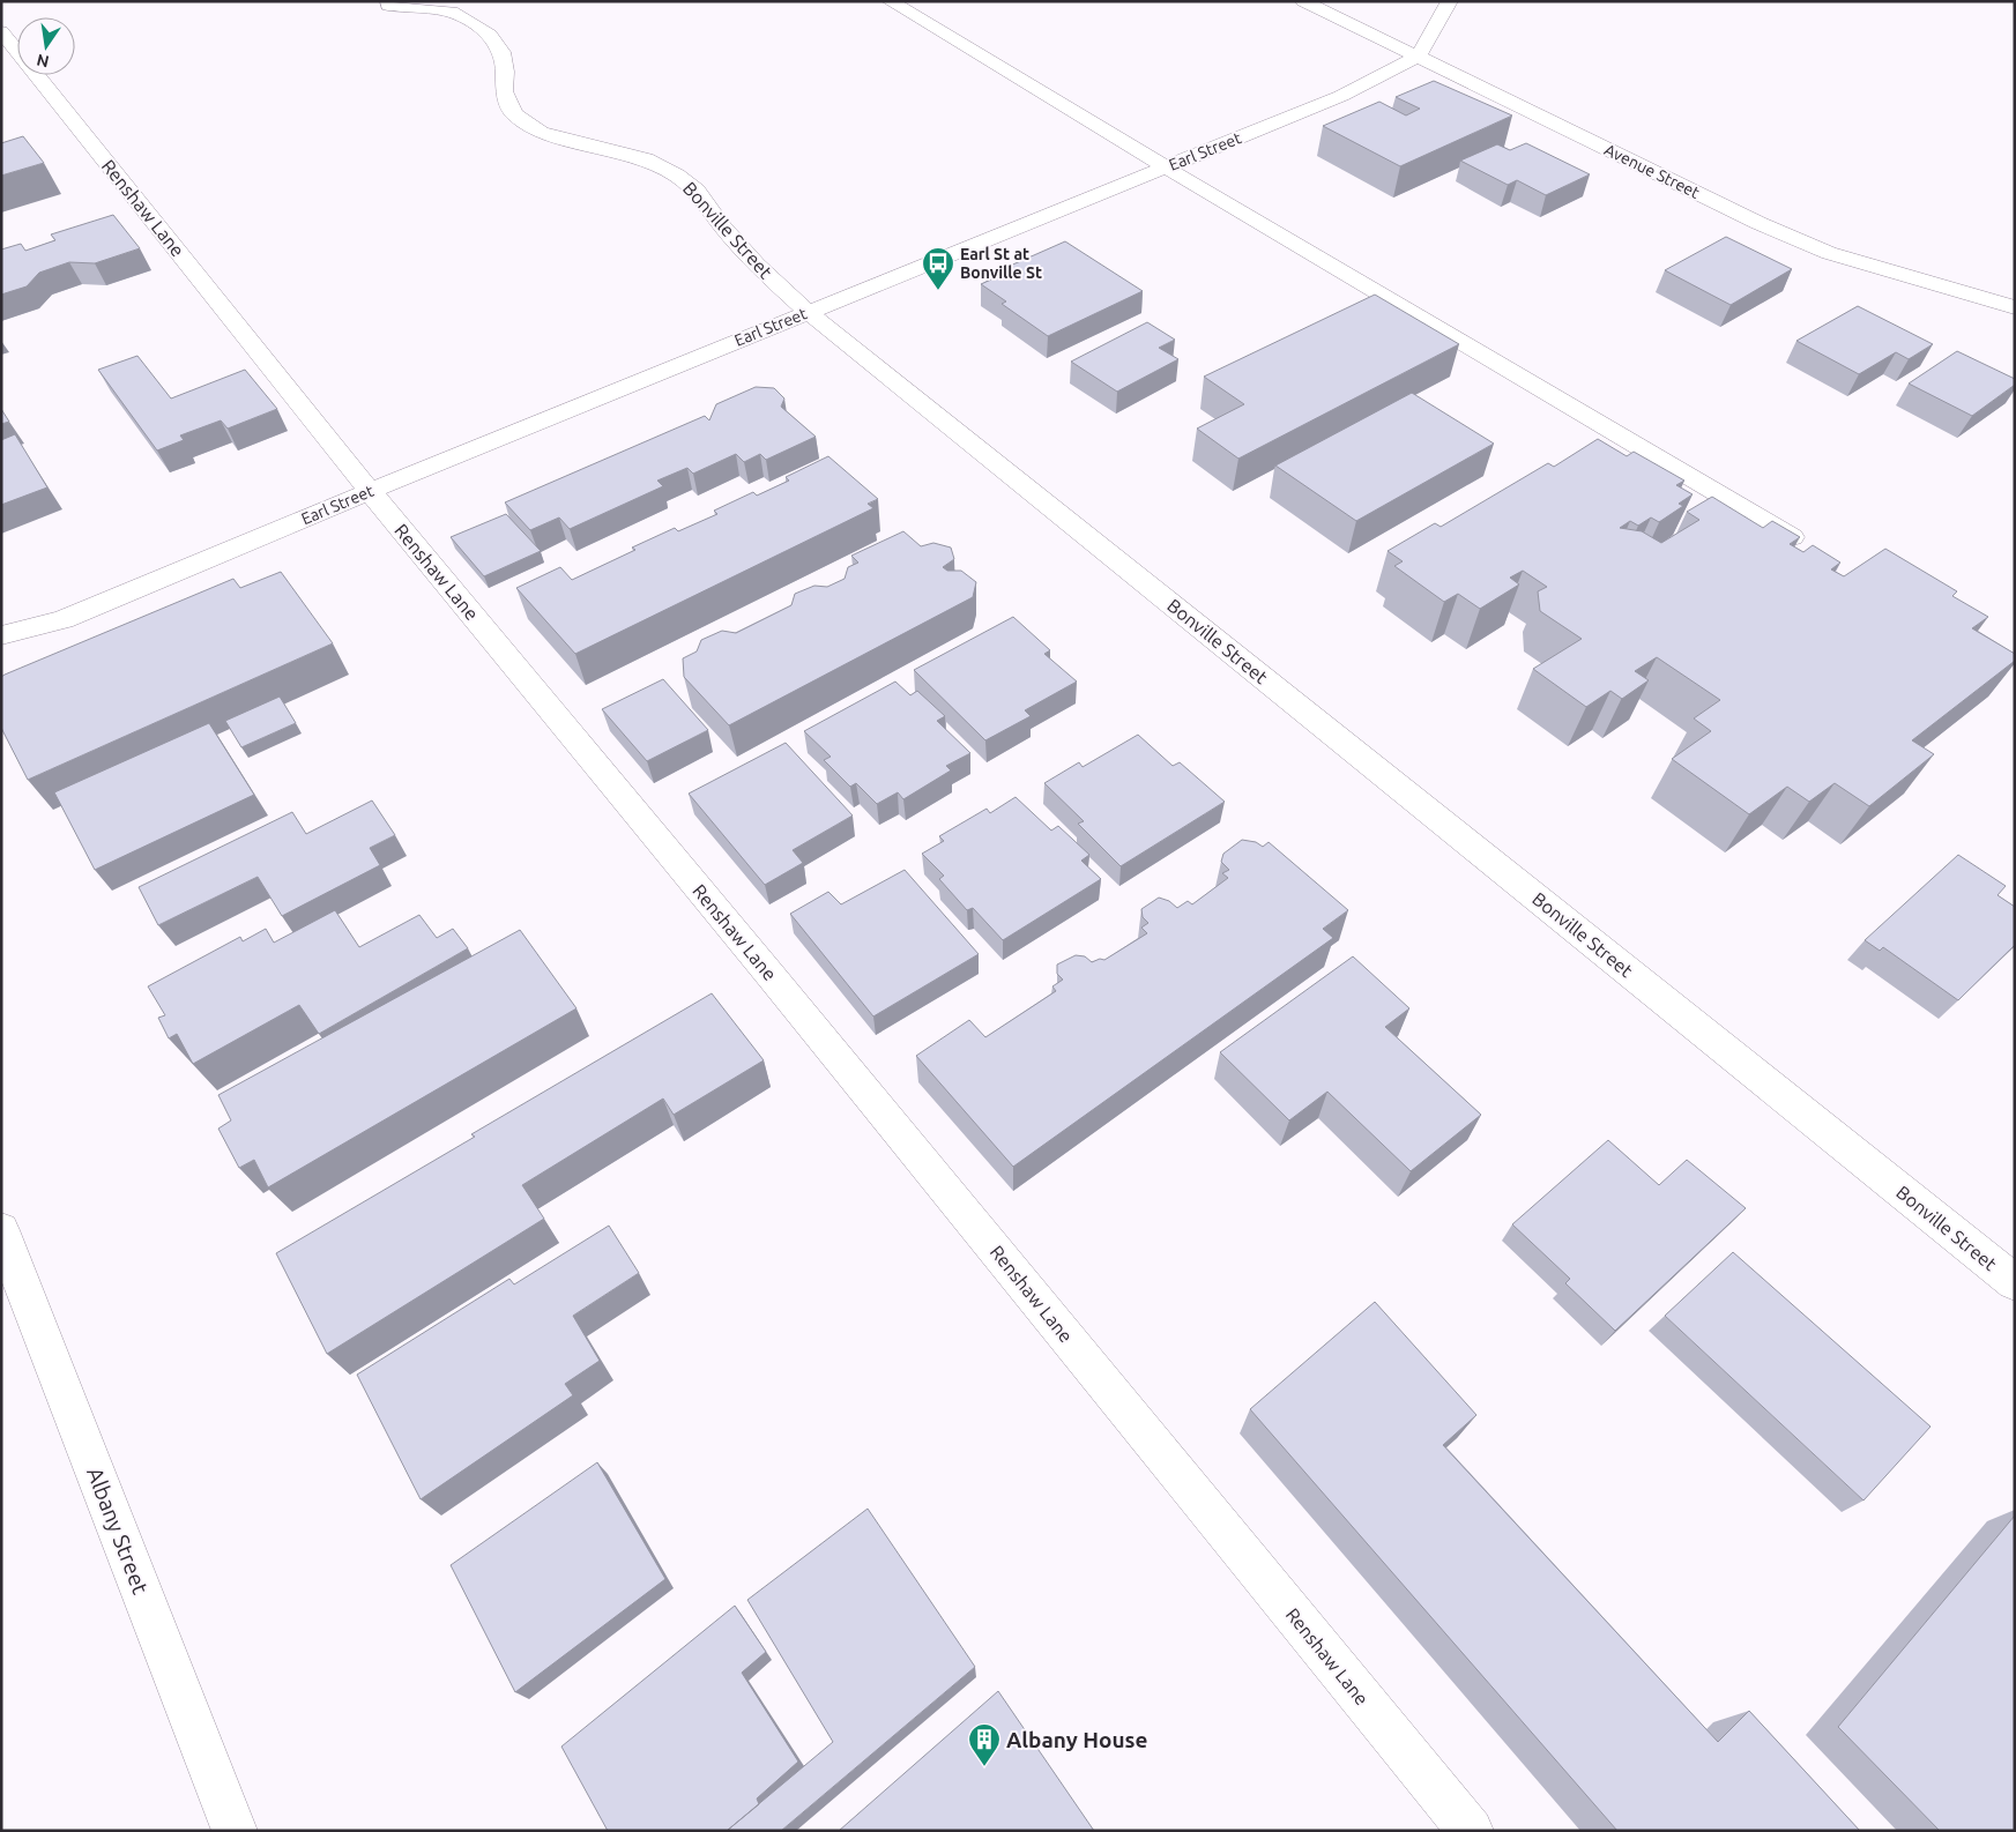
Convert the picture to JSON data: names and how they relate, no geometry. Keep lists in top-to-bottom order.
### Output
{
  "streets": {
    "street": [
      "Earl Street",
      "Avenue Street",
      "Renshaw Lane",
      "Bonville Street",
      "Albany Street"
    ]
  },
  "crossings": [
    ["Earl Street", "Avenue Street"],
    ["Earl Street", "Renshaw Lane"],
    ["Earl Street", "Bonville Street"]
  ],
  "places": {
    "bus stop": ["Earl St at Bonville St"],
    "building": ["Albany House"]
  },
  "north": "bottom"
}
